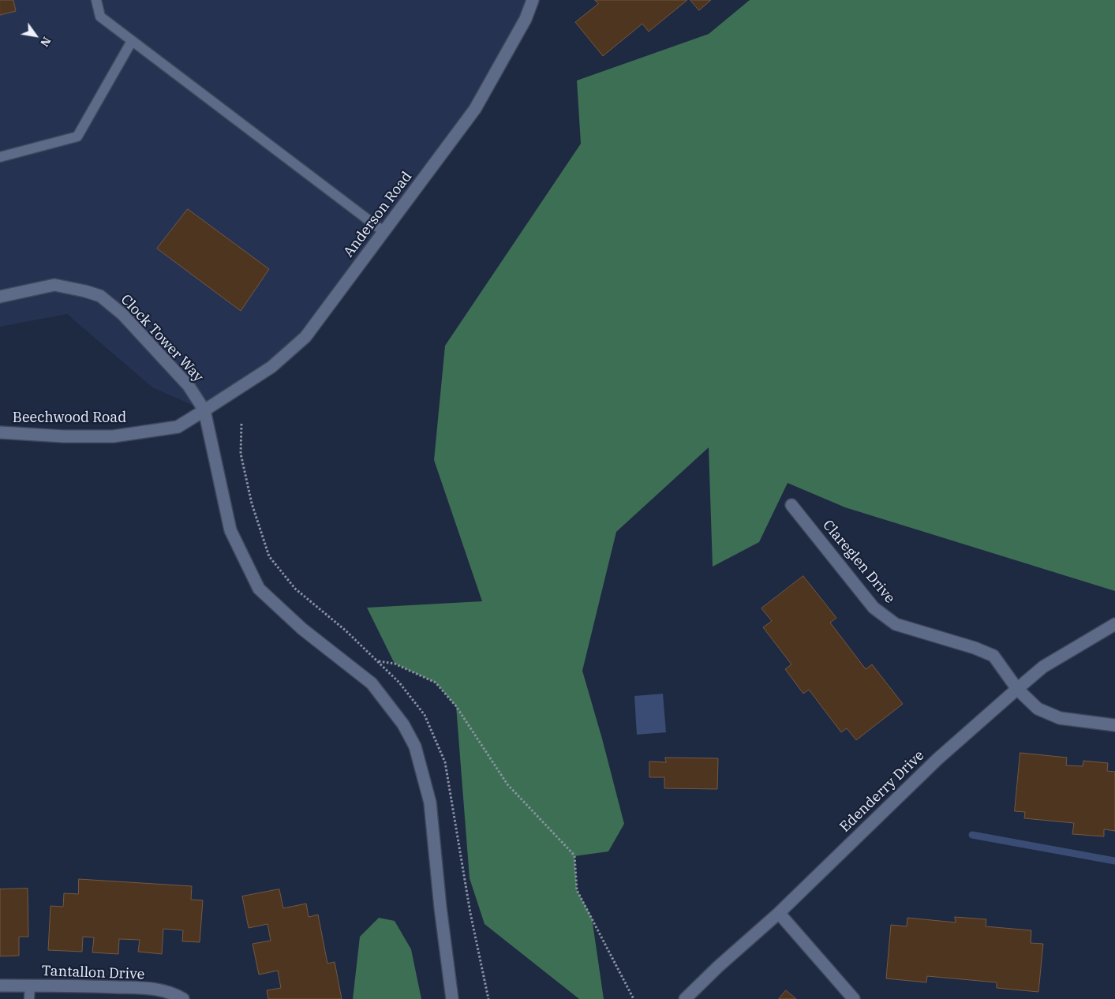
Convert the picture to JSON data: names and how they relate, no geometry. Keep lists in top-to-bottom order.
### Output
{
  "streets": {
    "street": [
      "Anderson Road",
      "Clock Tower Way",
      "Beechwood Road",
      "Clareglen Drive",
      "Edenderry Drive",
      "Tantallon Drive"
    ]
  },
  "crossings": [
    ["Anderson Road", "Clock Tower Way"],
    ["Anderson Road", "Beechwood Road"],
    ["Clock Tower Way", "Beechwood Road"],
    ["Clareglen Drive", "Edenderry Drive"]
  ],
  "north": "bottom right"
}
